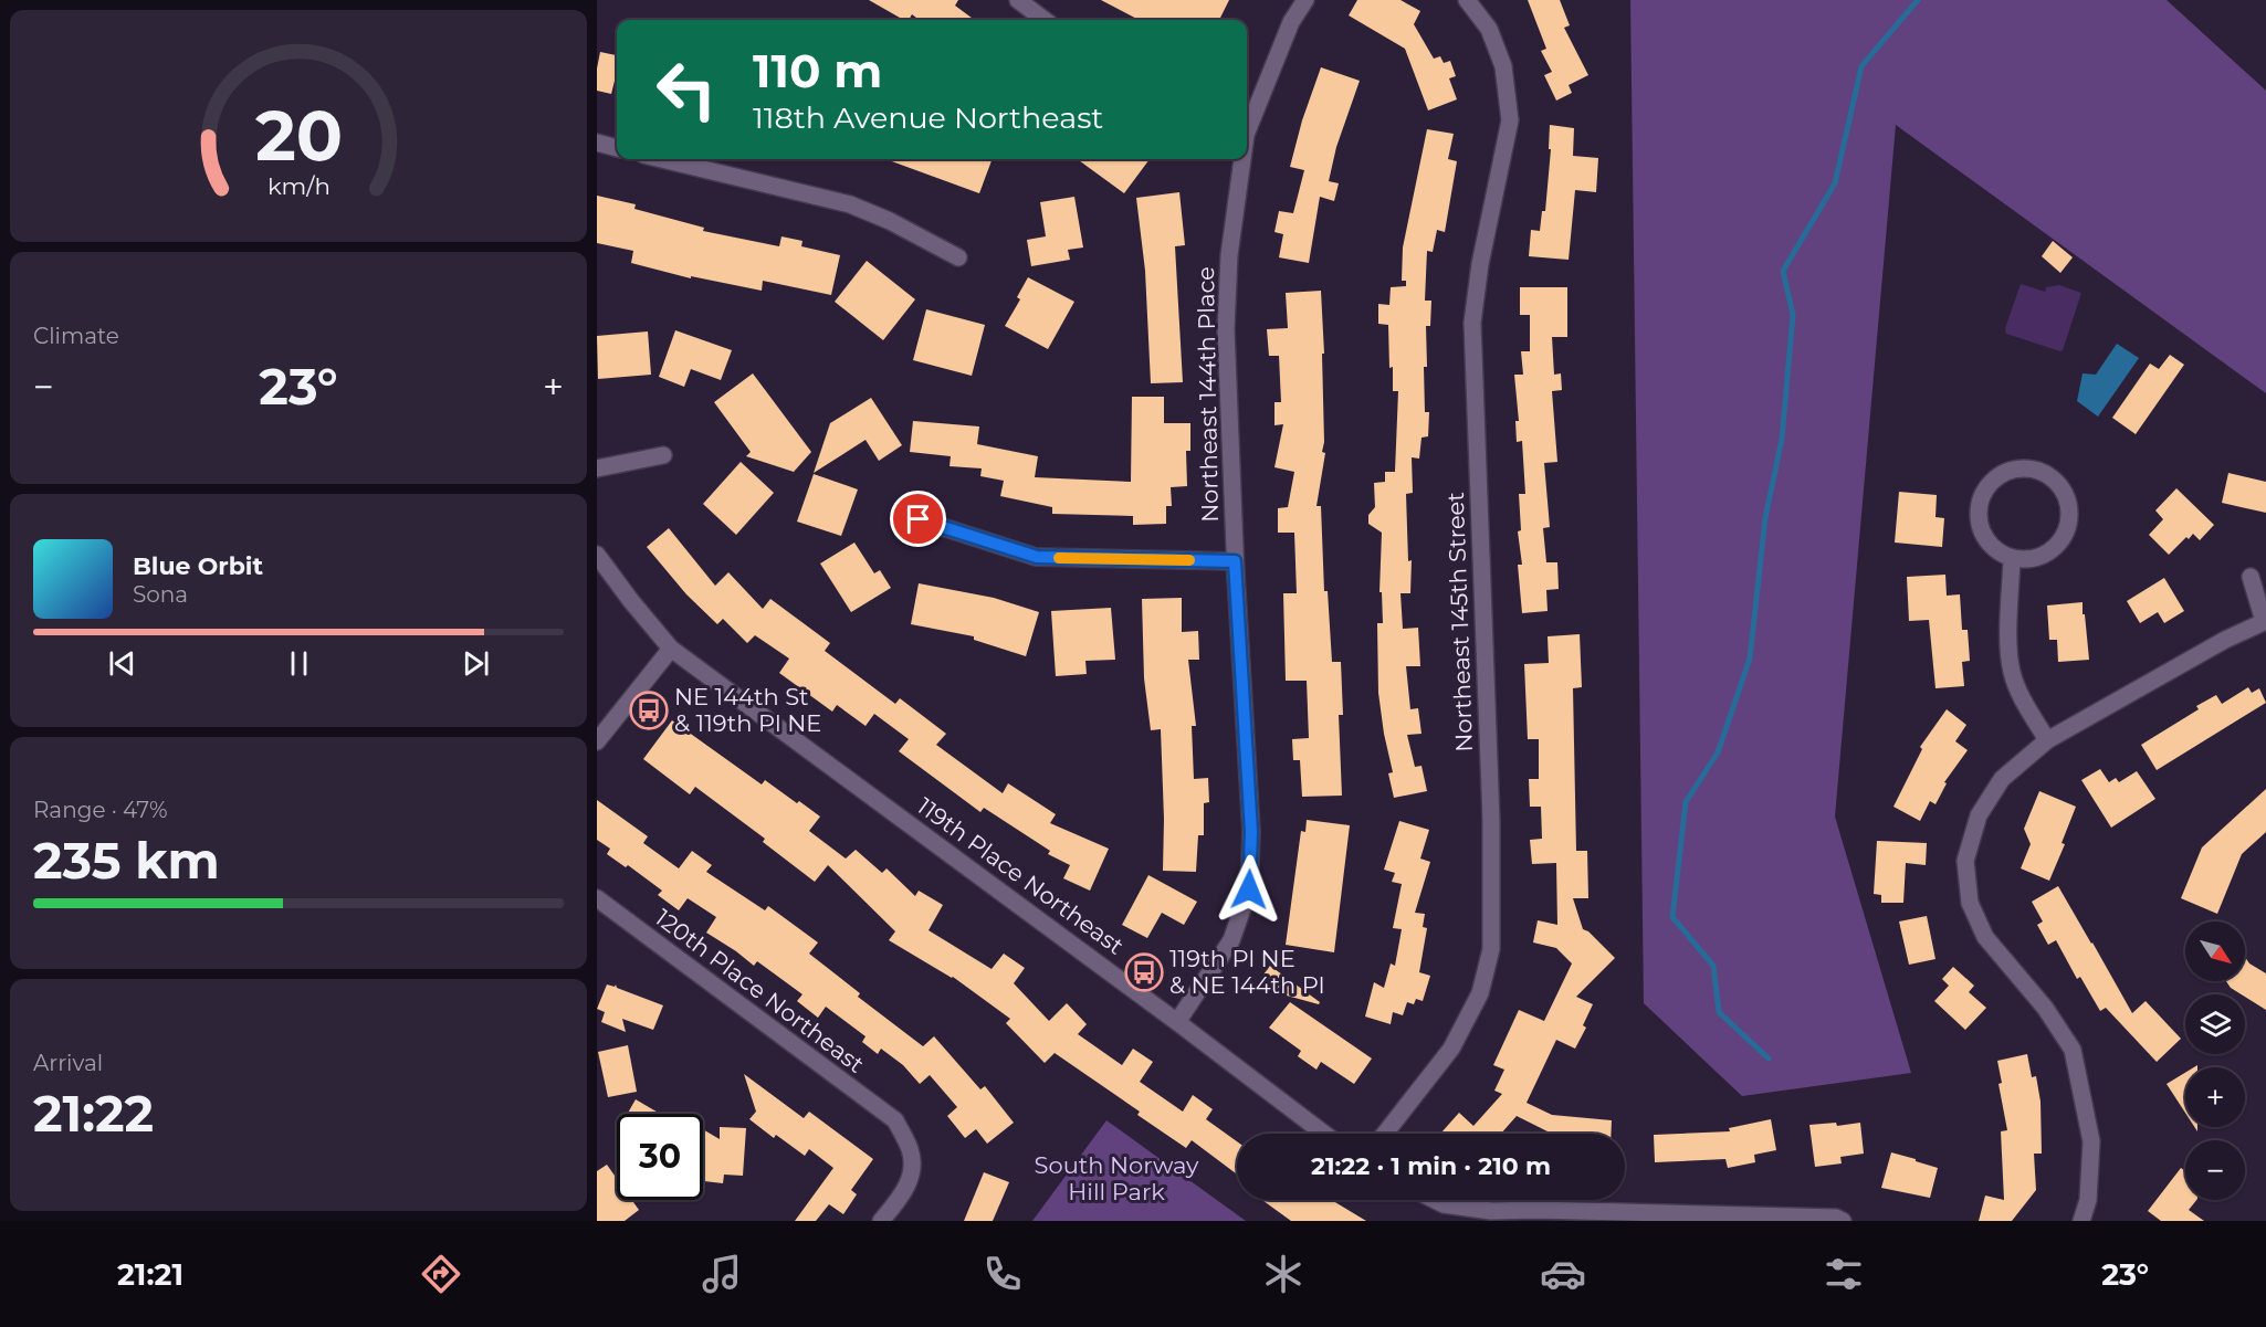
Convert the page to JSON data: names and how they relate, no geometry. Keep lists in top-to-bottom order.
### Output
{
  "streets": {
    "street": [
      "Northeast 144th Place",
      "Northeast 145th Street",
      "119th Place Northeast",
      "120th Place Northeast"
    ]
  },
  "crossings": [
    ["Northeast 144th Place", "119th Place Northeast"]
  ],
  "parks": ["South Norway Hill Park"],
  "places": {
    "bus stop": ["NE 144th St & 119th Pl NE", "119th Pl NE & NE 144th Pl"]
  },
  "north": "bottom right",
  "page": {
    "turn": ["110 m", "118th Avenue Northeast"],
    "tile": [
      "Climate",
      ["Range · 47%", "235 km"],
      ["Arrival", "21:22"]
    ],
    "heat": ["−", "23°", "+"],
    "song": ["Blue Orbit", "Sona"],
    "map_buttons": ["+", "−"],
    "limit": "30",
    "trip": "21:22 · 1 min · 210 m",
    "tabs": ["21:21", "23°"],
    "gauge": ["20", "km/h"]
  }
}
